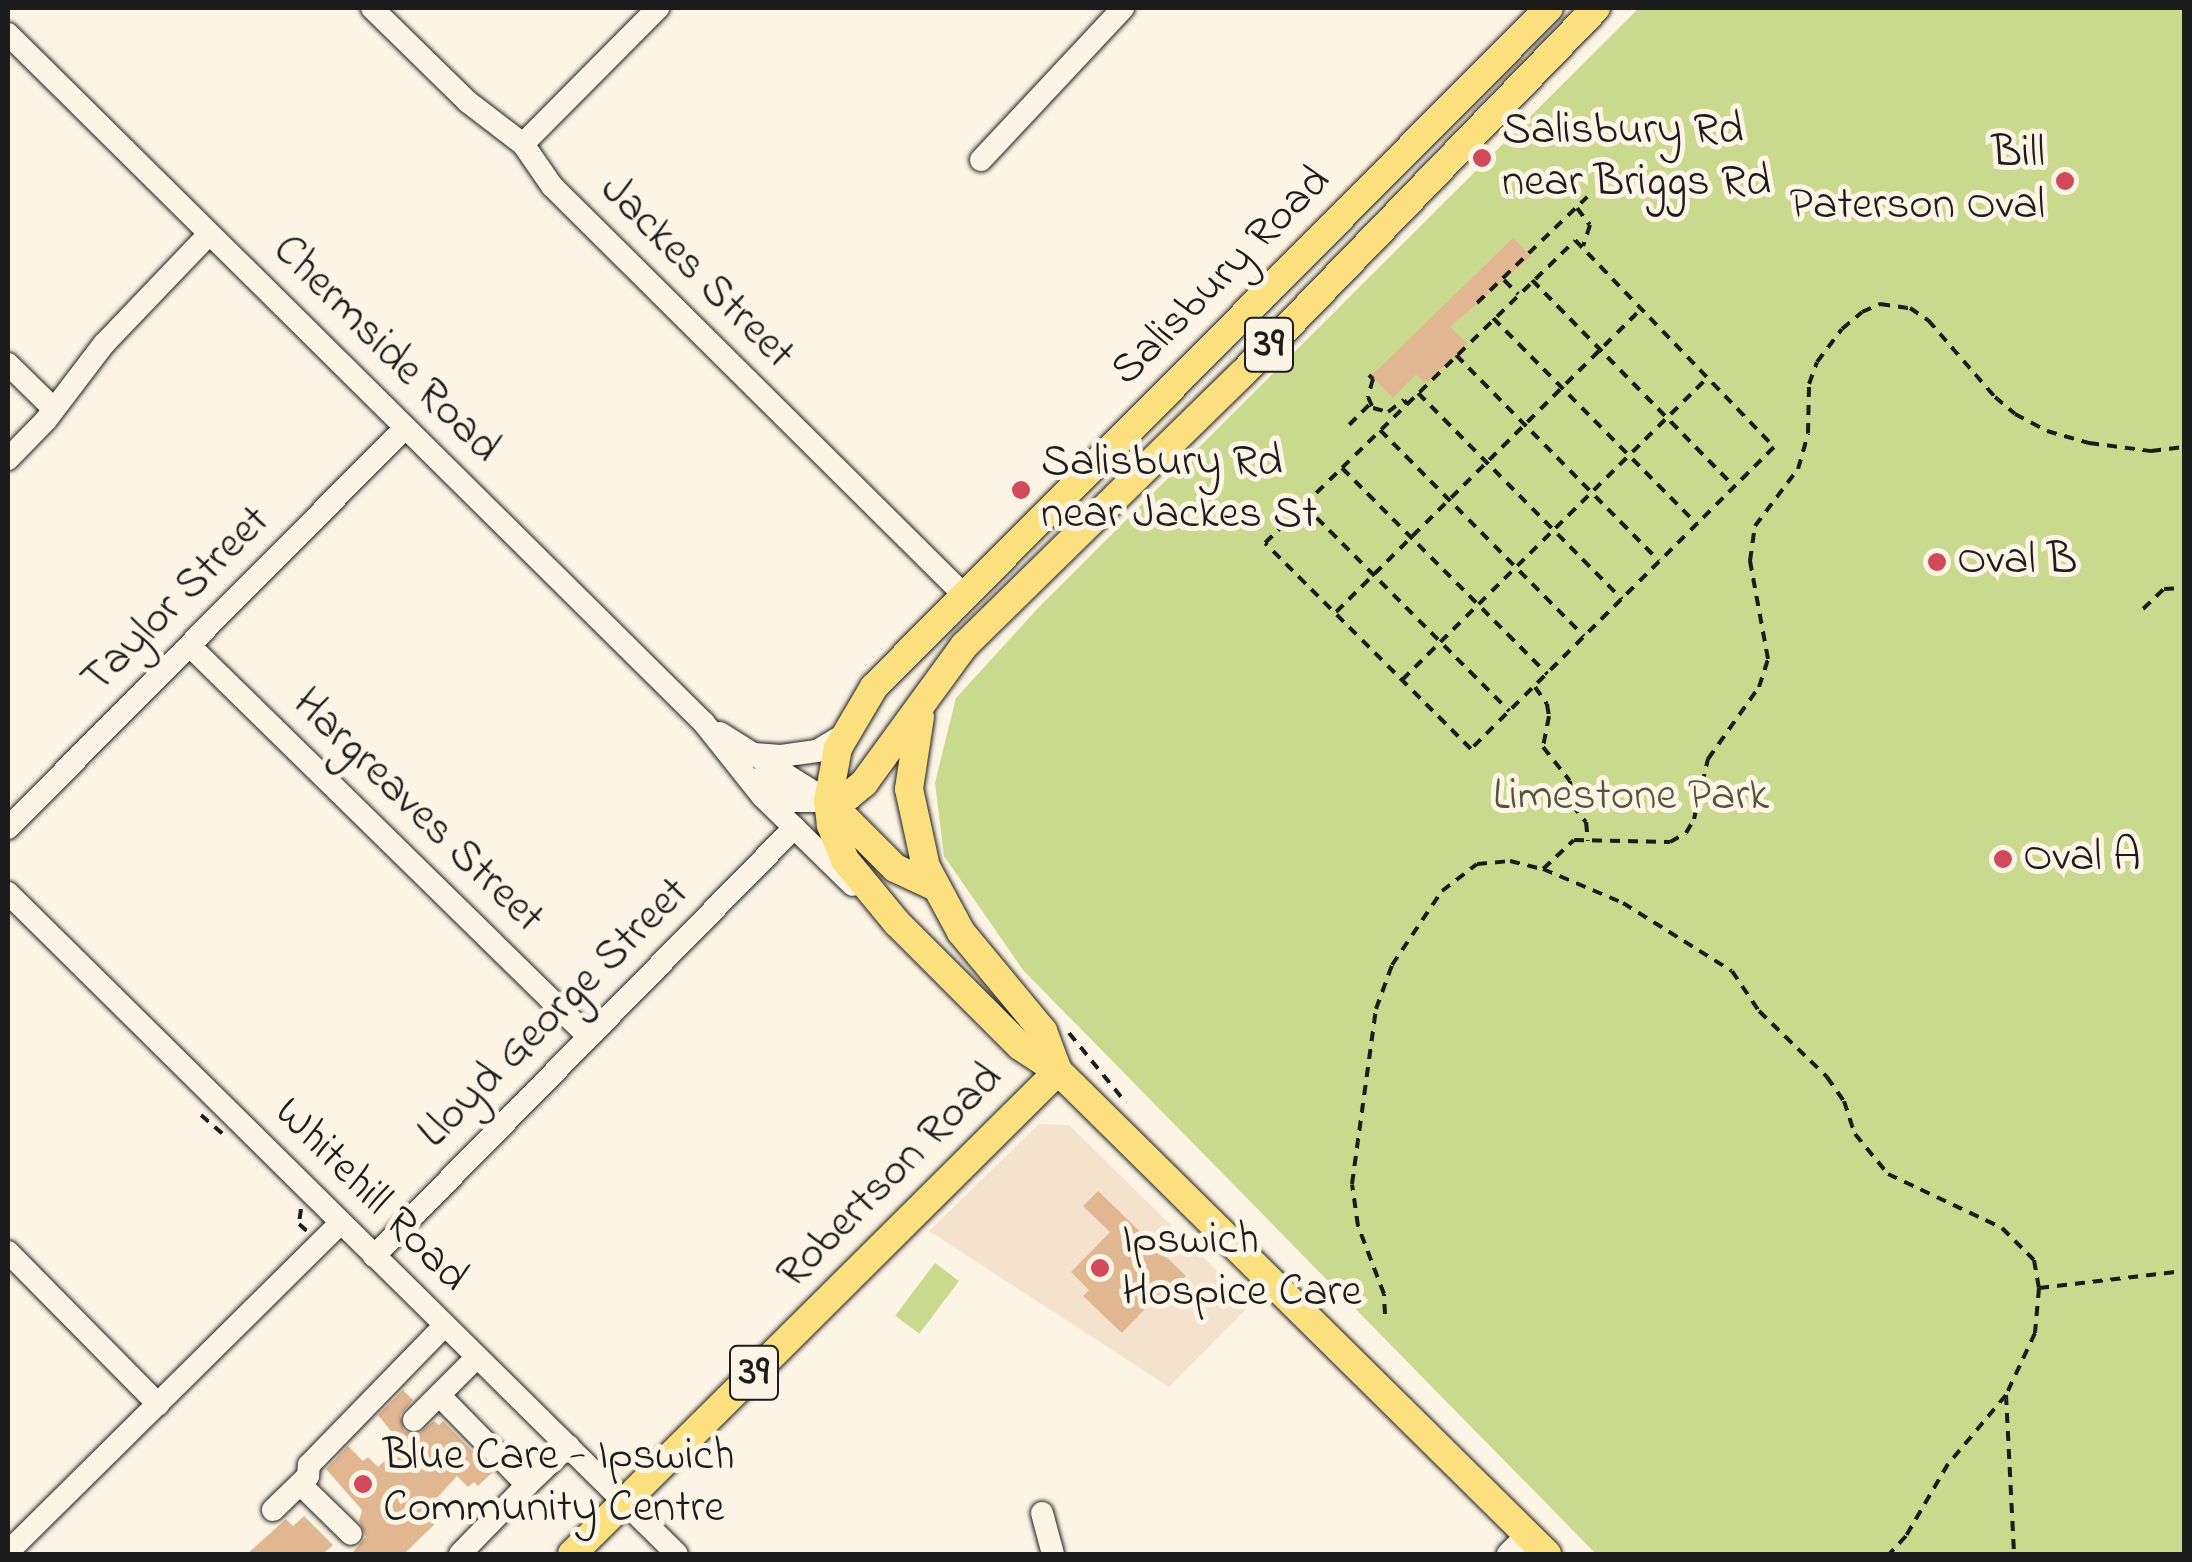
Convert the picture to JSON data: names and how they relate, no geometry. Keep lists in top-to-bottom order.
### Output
{
  "streets": {
    "main road": [
      "Salisbury Road",
      "39",
      "Chermside Road",
      "Robertson Road"
    ],
    "street": [
      "Jackes Street",
      "Taylor Street",
      "Hargreaves Street",
      "Lloyd George Street",
      "Whitehill Road"
    ]
  },
  "crossings": [
    ["Jackes Street", "Salisbury Road"],
    ["Salisbury Road", "Chermside Road"],
    ["Chermside Road", "Taylor Street"],
    ["Chermside Road", "Lloyd George Street"],
    ["Chermside Road", "Robertson Road"],
    ["Taylor Street", "Hargreaves Street"],
    ["Hargreaves Street", "Lloyd George Street"],
    ["Lloyd George Street", "Whitehill Road"],
    ["Robertson Road", "Whitehill Road"]
  ],
  "parks": ["Limestone Park"],
  "places": [
    "Salisbury Rd near Briggs Rd",
    "Bill Paterson Oval",
    "Salisbury Rd near Jackes St",
    "Oval B",
    "Oval A",
    "Ipswich Hospice Care",
    "Blue Care - Ipswich Community Centre"
  ]
}
